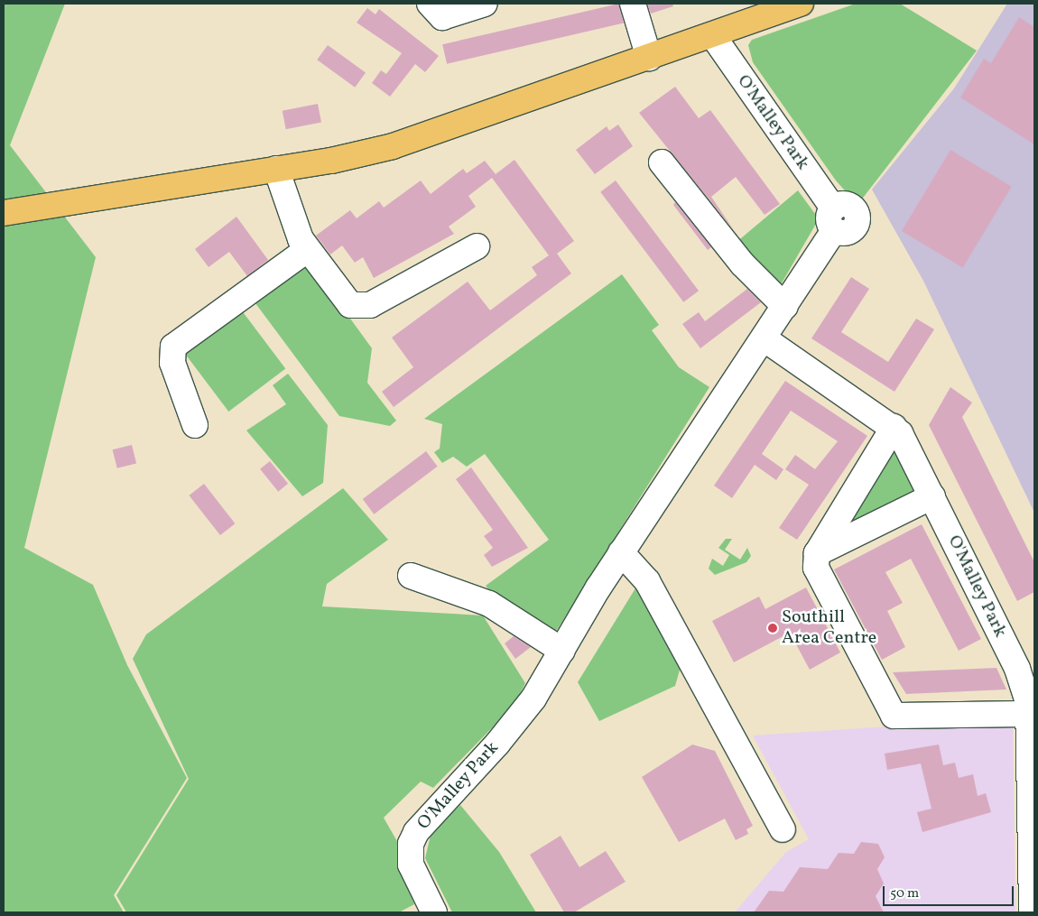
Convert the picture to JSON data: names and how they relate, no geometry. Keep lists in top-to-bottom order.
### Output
{
  "streets": {
    "street": ["O'Malley Park"]
  },
  "places": ["Southill Area Centre"],
  "scale_bar": "50 m"
}
